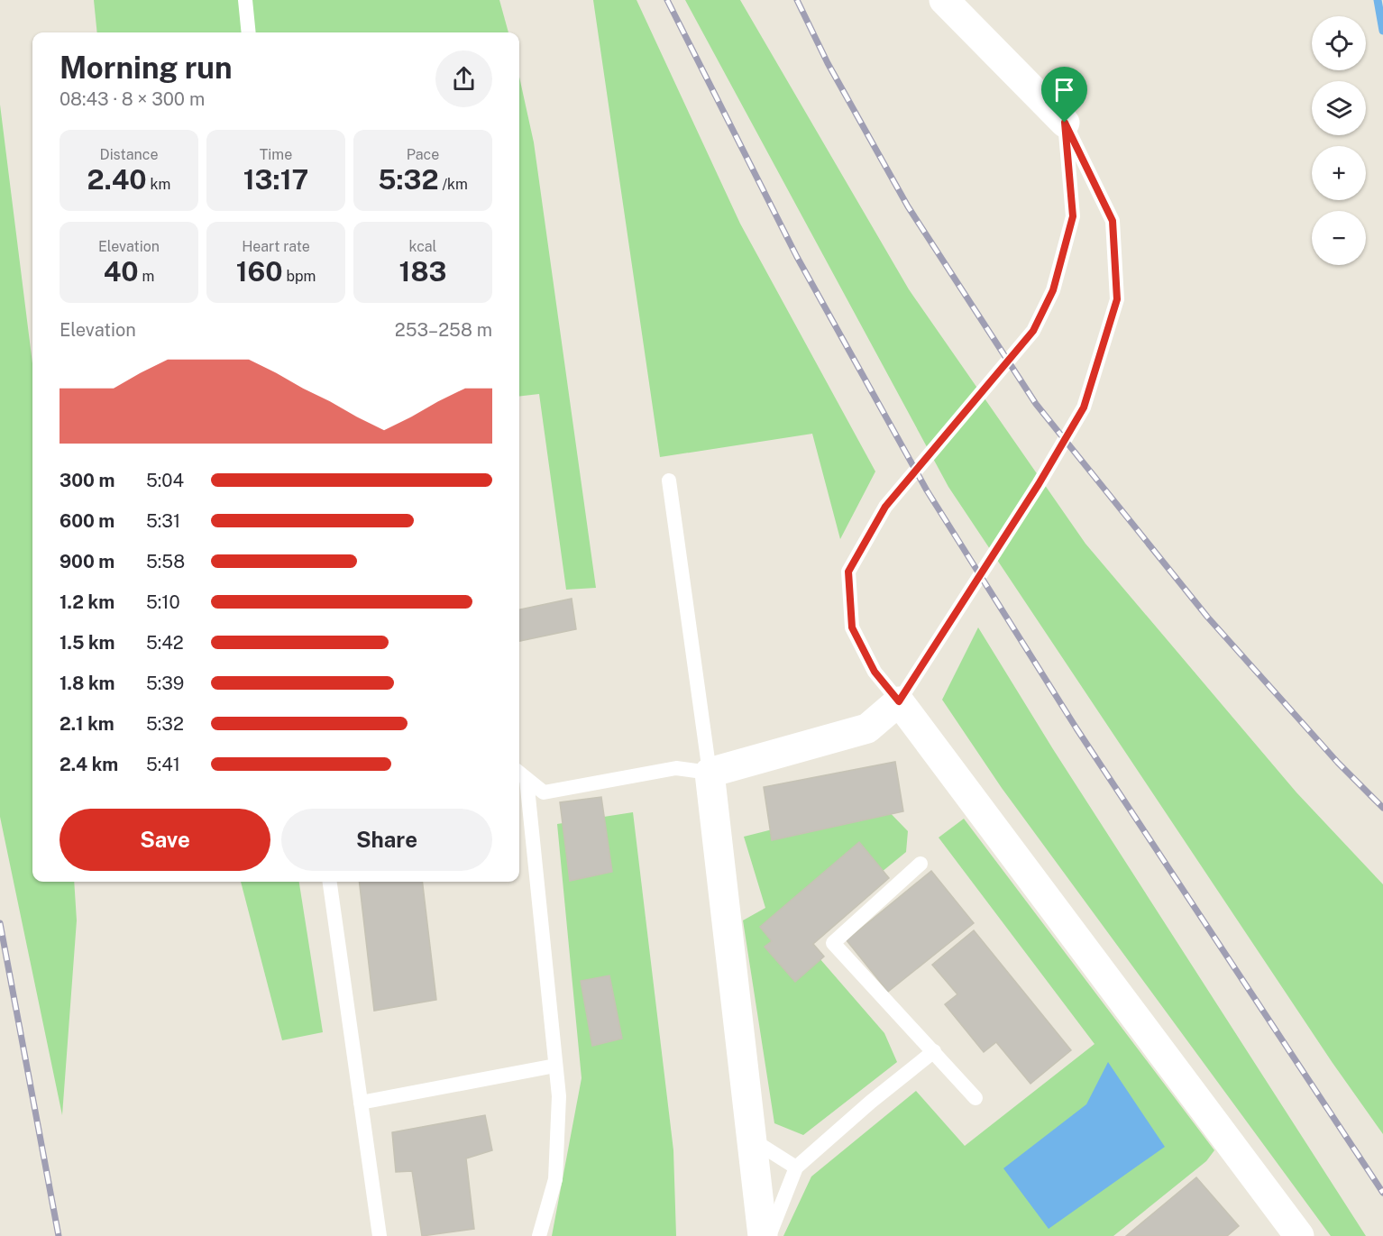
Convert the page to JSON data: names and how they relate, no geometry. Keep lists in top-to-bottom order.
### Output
{
  "page": {
    "map_buttons": ["+", "−"],
    "heading": ["Morning run", "08:43 · 8 × 300 m"],
    "stats": [
      ["Distance", "2.40 km"],
      ["Time", "13:17"],
      ["Pace", "5:32 /km"],
      ["Elevation", "40 m"],
      ["Heart rate", "160 bpm"],
      ["kcal", "183"]
    ],
    "chart": ["Elevation", "253–258 m"],
    "list": [
      {
        "name": "300 m",
        "note": "5:04"
      },
      {
        "name": "600 m",
        "note": "5:31"
      },
      {
        "name": "900 m",
        "note": "5:58"
      },
      {
        "name": "1.2 km",
        "note": "5:10"
      },
      {
        "name": "1.5 km",
        "note": "5:42"
      },
      {
        "name": "1.8 km",
        "note": "5:39"
      },
      {
        "name": "2.1 km",
        "note": "5:32"
      },
      {
        "name": "2.4 km",
        "note": "5:41"
      }
    ],
    "buttons": ["Save", "Share"]
  }
}
